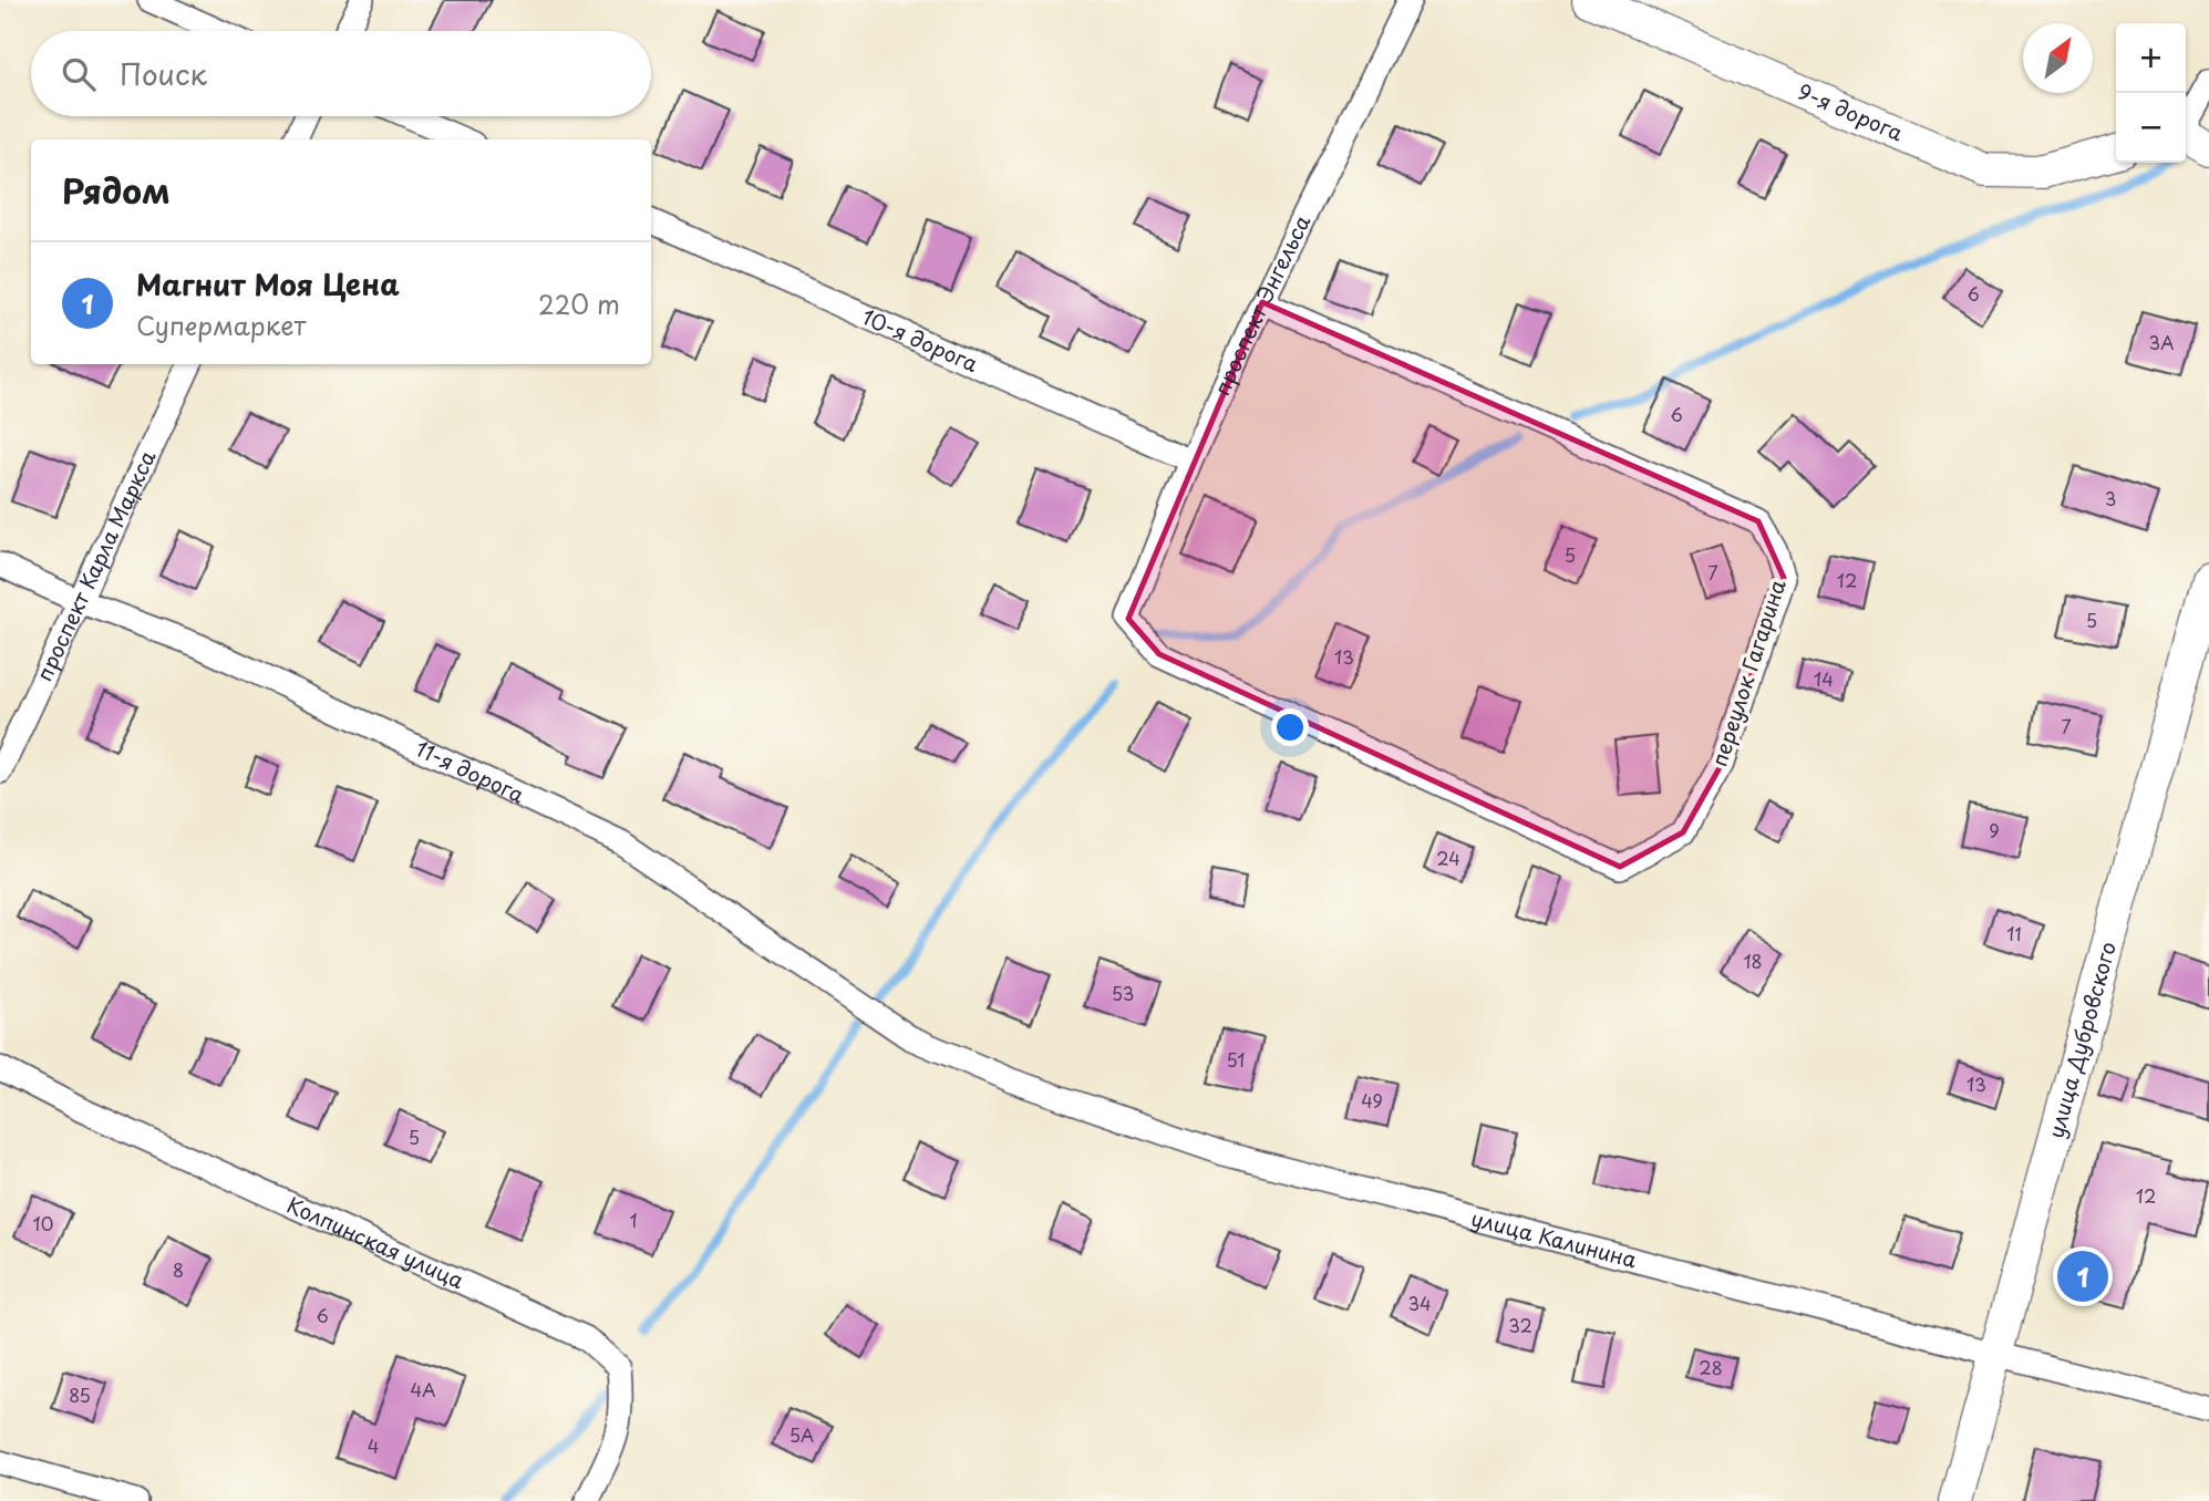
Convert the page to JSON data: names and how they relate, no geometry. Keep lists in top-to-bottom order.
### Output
{
  "streets": {
    "street": [
      "9-я дорога",
      "проспект Энгельса",
      "10-я дорога",
      "проспект Карла Маркса",
      "переулок Гагарина",
      "11-я дорога",
      "улица Дубровского",
      "улица Калинина",
      "Колпинская улица"
    ]
  },
  "crossings": [
    ["проспект Энгельса", "10-я дорога"],
    ["проспект Энгельса", "переулок Гагарина"],
    ["проспект Карла Маркса", "11-я дорога"],
    ["11-я дорога", "улица Калинина"],
    ["улица Дубровского", "улица Калинина"]
  ],
  "house_numbers": [
    "6",
    "3А",
    "6",
    "3",
    "5",
    "7",
    "12",
    "5",
    "13",
    "14",
    "7",
    "9",
    "24",
    "11",
    "18",
    "53",
    "51",
    "13",
    "49",
    "5",
    "12",
    "1",
    "10",
    "8",
    "34",
    "6",
    "32",
    "28",
    "4А",
    "85",
    "5А",
    "4"
  ],
  "north": "top right",
  "page": {
    "map_buttons": ["+", "−"],
    "search": "Поиск",
    "heading": "Рядом",
    "list": [
      {
        "mark": "1",
        "name": "Магнит Моя Цена",
        "note": "Супермаркет",
        "value": "220 m"
      }
    ],
    "pins": "1"
  }
}
